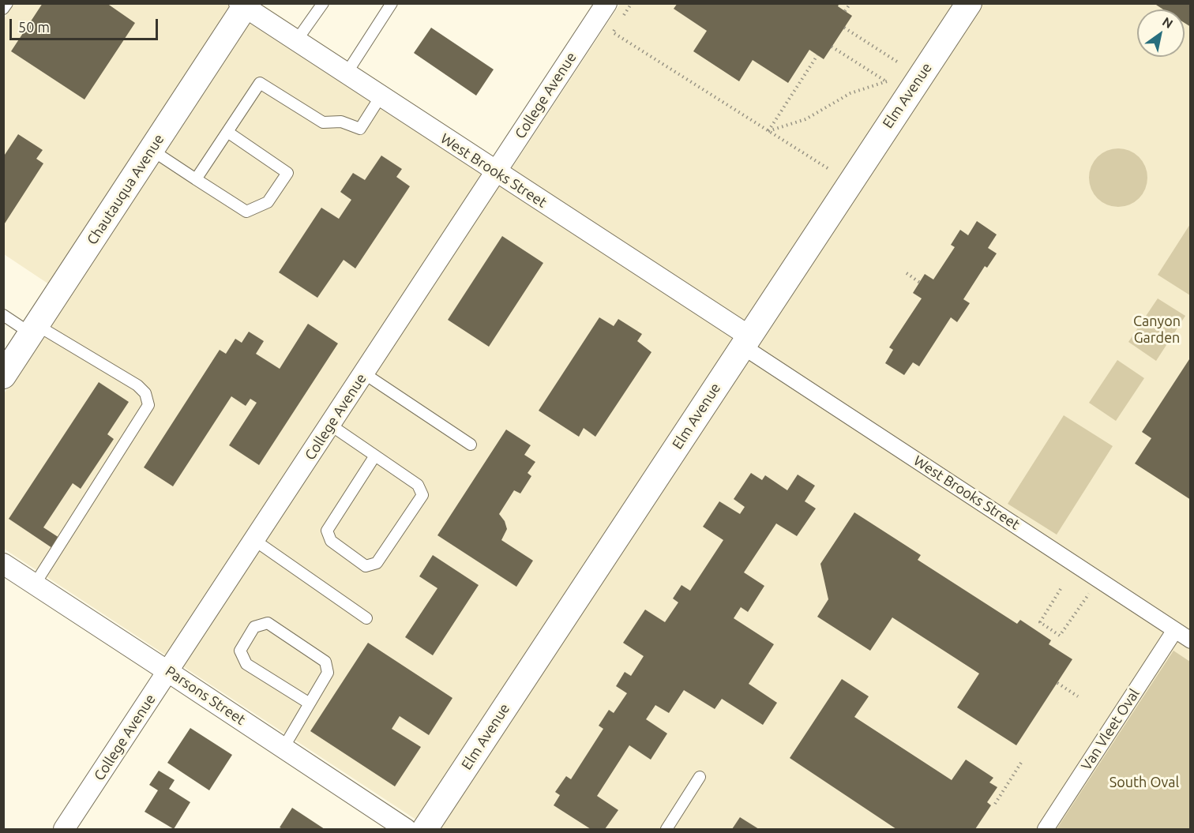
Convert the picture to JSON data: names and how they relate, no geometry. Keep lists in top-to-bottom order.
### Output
{
  "streets": {
    "street": [
      "College Avenue",
      "Elm Avenue",
      "West Brooks Street",
      "Chautauqua Avenue",
      "Parsons Street",
      "Van Vleet Oval"
    ]
  },
  "crossings": [
    ["College Avenue", "West Brooks Street"],
    ["College Avenue", "Parsons Street"],
    ["Elm Avenue", "West Brooks Street"],
    ["West Brooks Street", "Chautauqua Avenue"],
    ["West Brooks Street", "Van Vleet Oval"]
  ],
  "parks": ["Canyon Garden", "South Oval"],
  "scale_bar": "50 m",
  "north": "top right"
}
